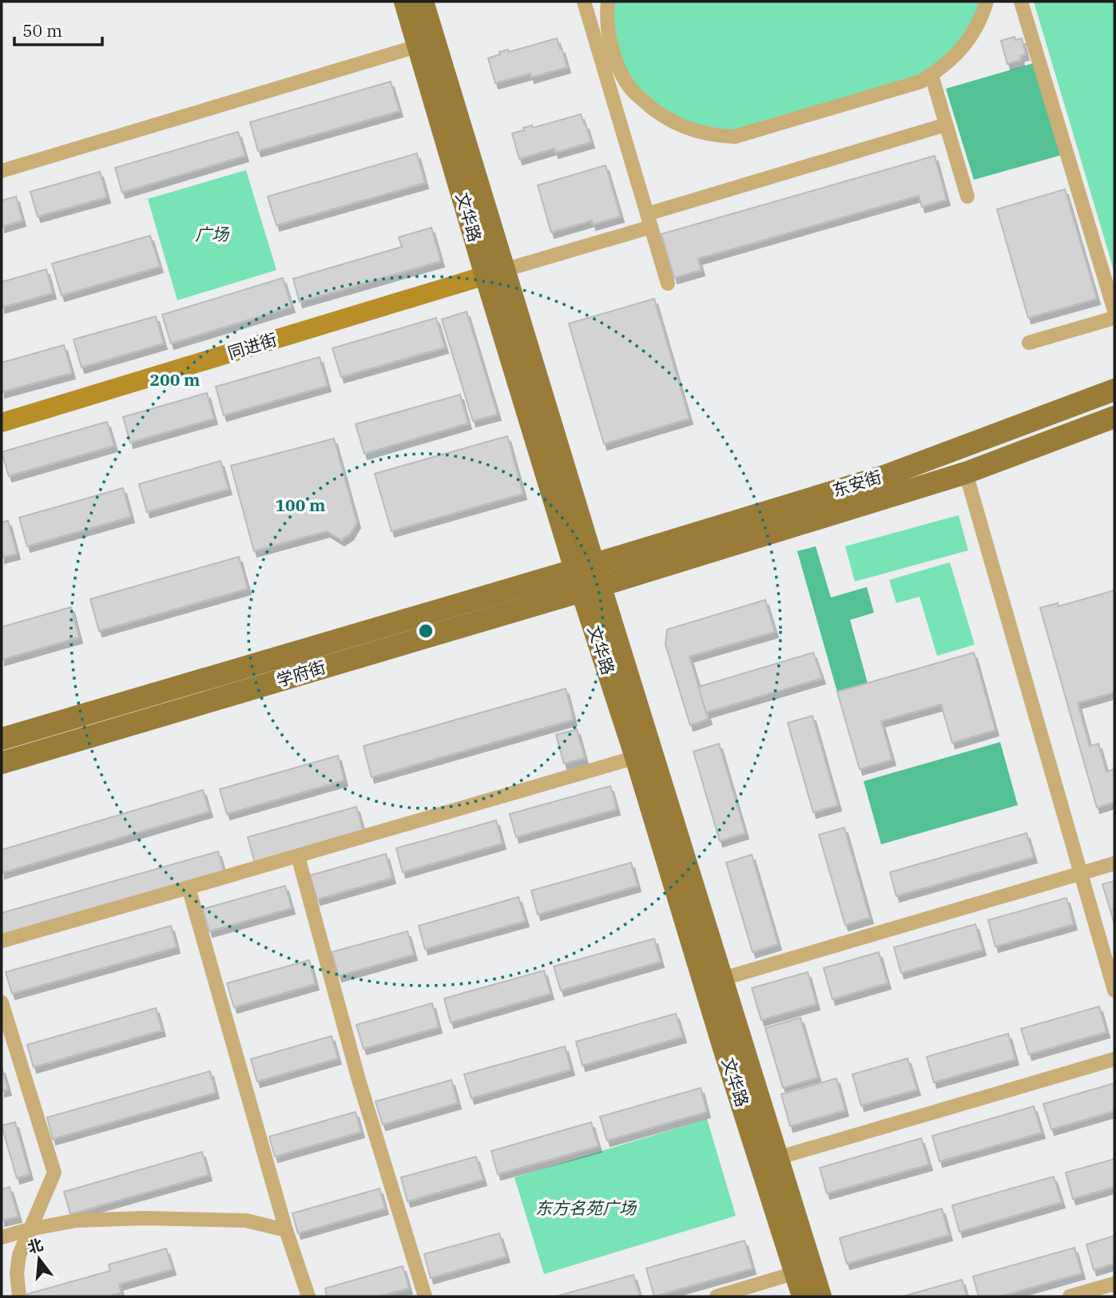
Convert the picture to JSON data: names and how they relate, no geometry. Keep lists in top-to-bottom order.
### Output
{
  "streets": {
    "main road": ["文华路", "东安街", "学府街"],
    "street": ["同进街"]
  },
  "crossings": [
    ["文华路", "同进街"],
    ["文华路", "东安街"],
    ["文华路", "学府街"],
    ["东安街", "学府街"]
  ],
  "parks": ["广场", "东方名苑广场"],
  "scale_bar": "50 m",
  "north": "top",
  "rings": ["200 m", "100 m"]
}
